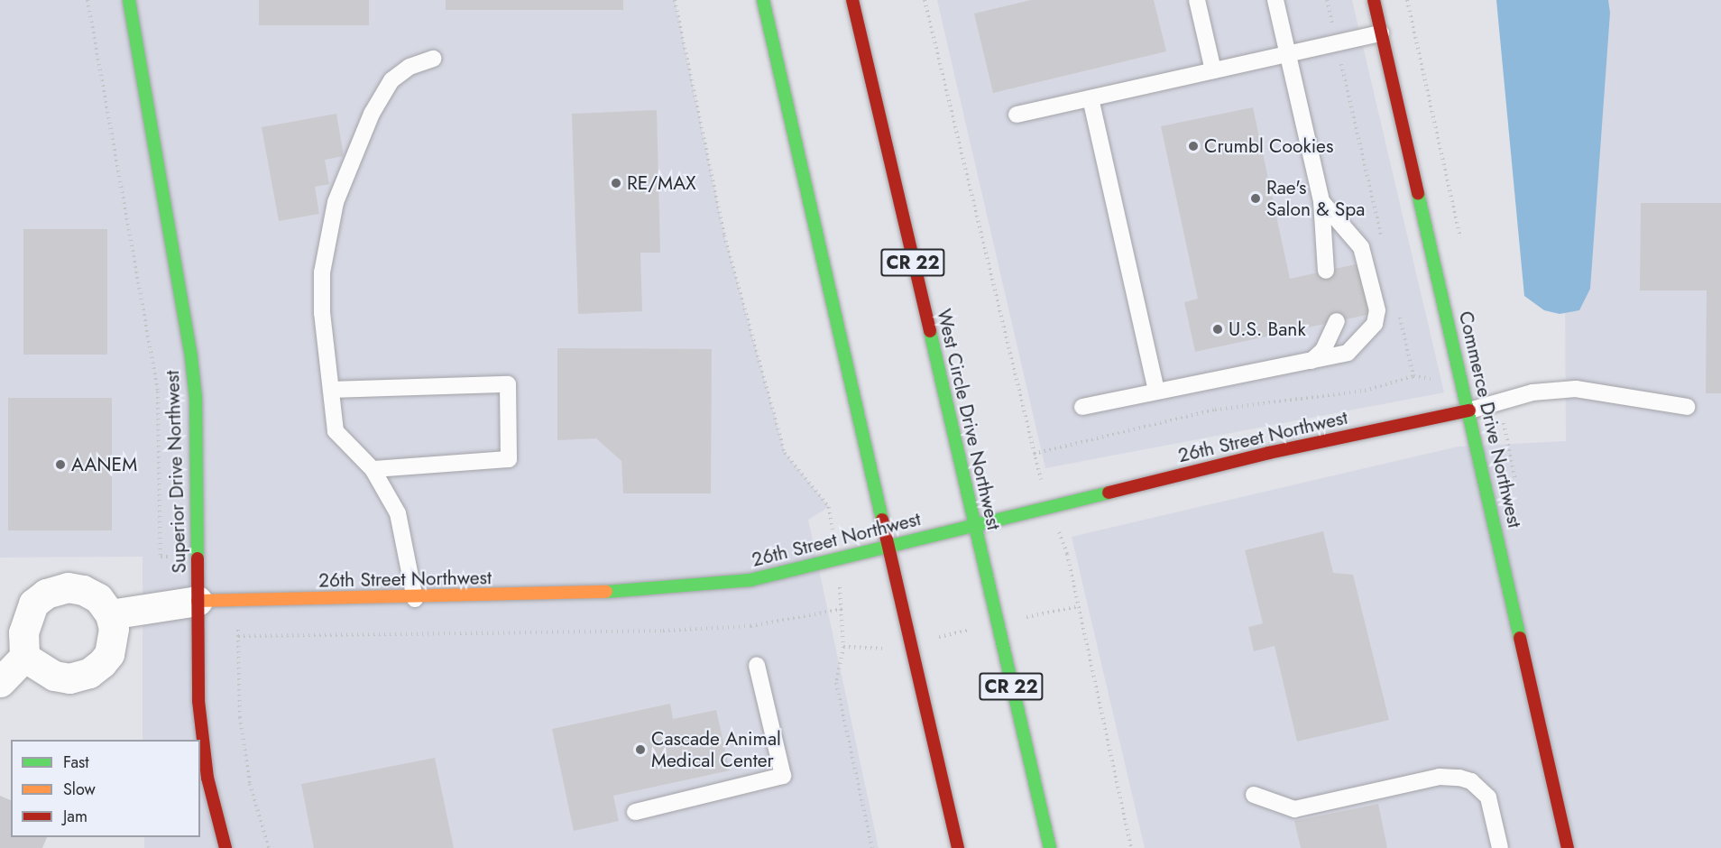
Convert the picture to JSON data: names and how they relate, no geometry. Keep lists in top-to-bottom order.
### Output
{
  "streets": {
    "street": [
      "CR 22",
      "West Circle Drive Northwest",
      "Commerce Drive Northwest",
      "26th Street Northwest",
      "Superior Drive Northwest"
    ]
  },
  "crossings": [
    ["West Circle Drive Northwest", "26th Street Northwest"],
    ["Commerce Drive Northwest", "26th Street Northwest"],
    ["26th Street Northwest", "Superior Drive Northwest"]
  ],
  "places": [
    "Crumbl Cookies",
    "RE/MAX",
    "Rae's Salon & Spa",
    "U.S. Bank",
    "AANEM",
    "Cascade Animal Medical Center"
  ],
  "legend": ["Fast", "Slow", "Jam"]
}
